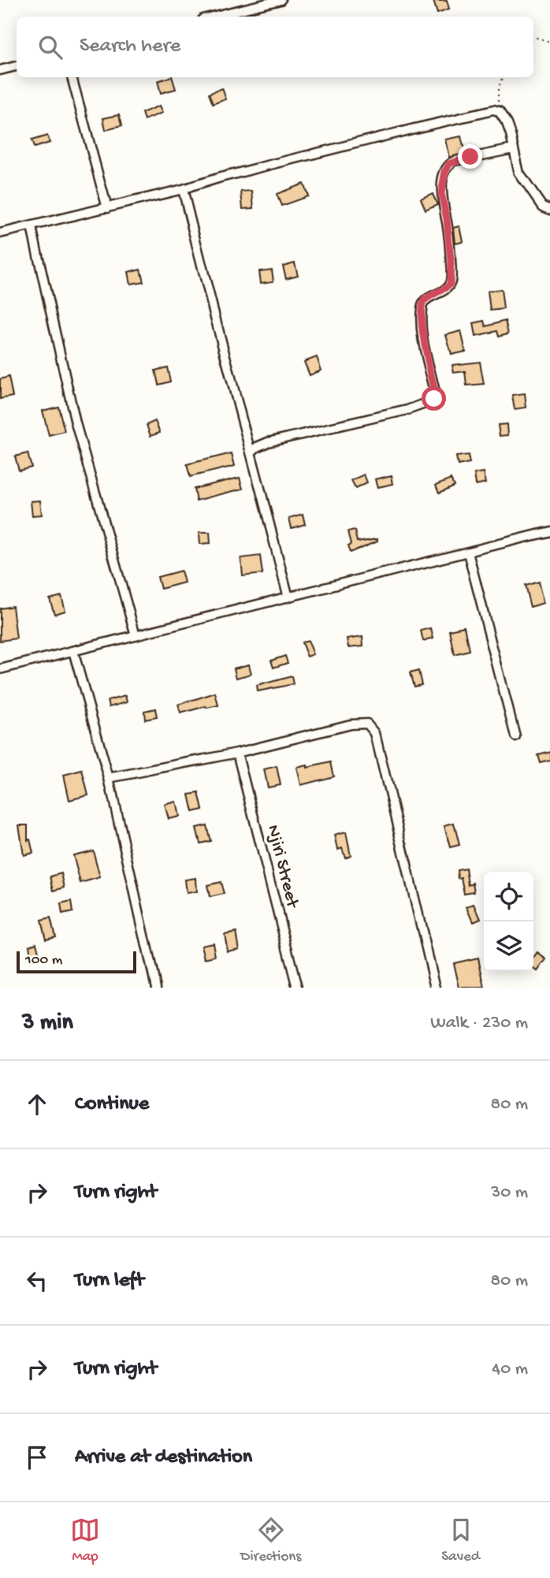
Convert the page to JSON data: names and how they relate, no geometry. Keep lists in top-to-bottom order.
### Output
{
  "streets": {
    "street": ["Njiri Street"]
  },
  "scale_bar": "100 m",
  "page": {
    "search": "Search here",
    "scale": "100 m",
    "heading": ["3 min", "Walk · 230 m"],
    "list": [
      ["Continue", "80 m"],
      ["Turn right", "30 m"],
      ["Turn left", "80 m"],
      ["Turn right", "40 m"],
      "Arrive at destination"
    ],
    "nav": ["Map", "Directions", "Saved"]
  }
}
